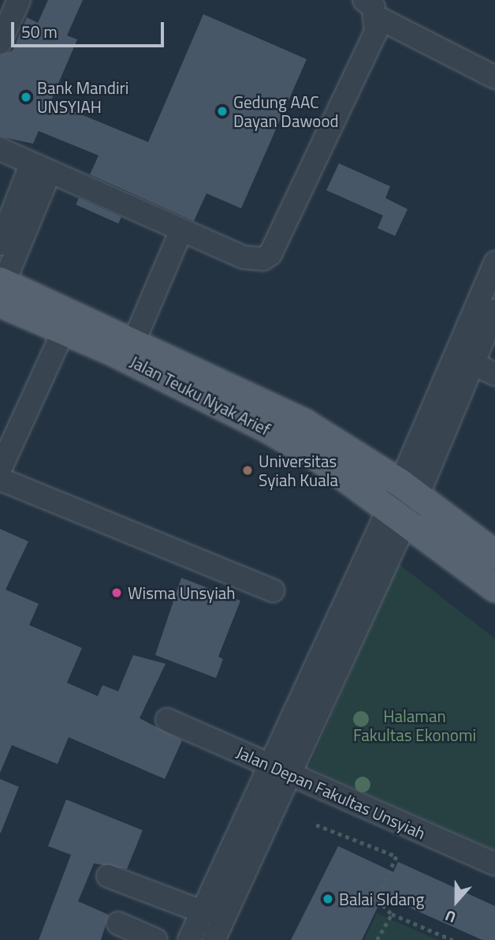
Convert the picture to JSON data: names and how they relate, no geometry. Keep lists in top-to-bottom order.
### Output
{
  "streets": {
    "main road": ["Jalan Teuku Nyak Arief"],
    "street": ["Jalan Depan Fakultas Unsyiah"]
  },
  "parks": ["Halaman Fakultas Ekonomi"],
  "places": [
    "Bank Mandiri UNSYIAH",
    "Gedung AAC Dayan Dawood",
    "Universitas Syiah Kuala",
    "Wisma Unsyiah",
    "Balai SIdang"
  ],
  "scale_bar": "50 m",
  "north": "bottom"
}
